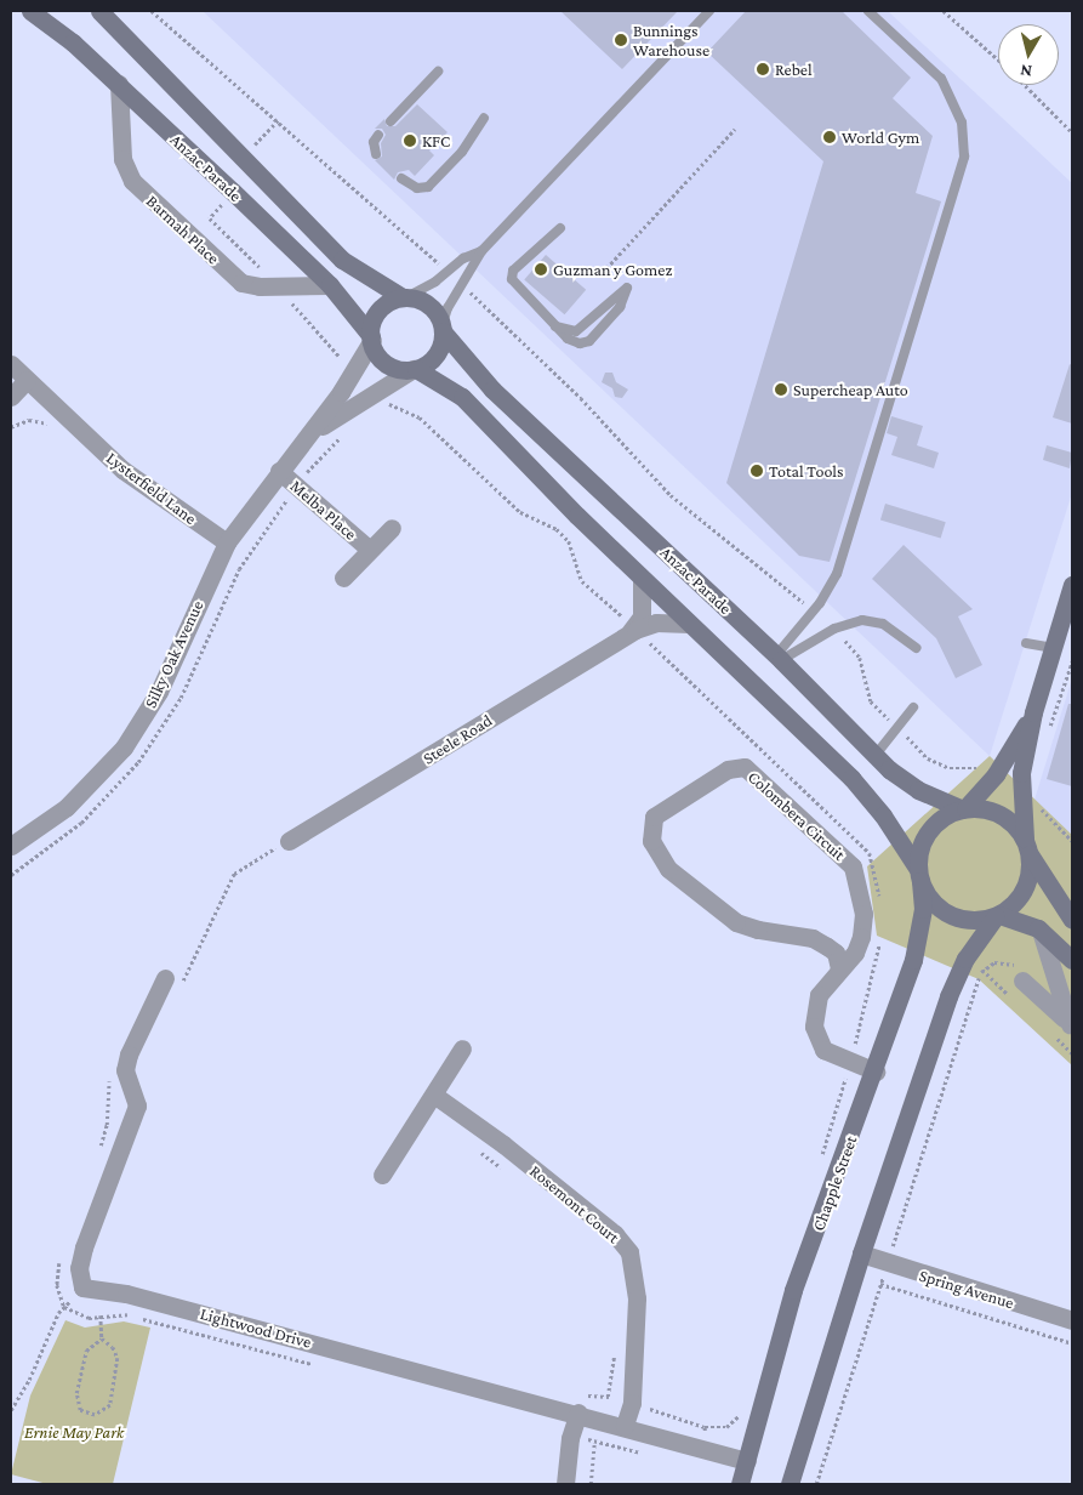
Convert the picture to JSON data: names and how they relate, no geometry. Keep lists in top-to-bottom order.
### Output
{
  "streets": {
    "main road": ["Anzac Parade", "Chapple Street"],
    "street": [
      "Barmah Place",
      "Lysterfield Lane",
      "Melba Place",
      "Silky Oak Avenue",
      "Steele Road",
      "Colombera Circuit",
      "Rosemont Court",
      "Spring Avenue",
      "Lightwood Drive"
    ]
  },
  "crossings": [
    ["Anzac Parade", "Barmah Place"],
    ["Anzac Parade", "Silky Oak Avenue"],
    ["Anzac Parade", "Chapple Street"],
    ["Lysterfield Lane", "Silky Oak Avenue"],
    ["Melba Place", "Silky Oak Avenue"],
    ["Colombera Circuit", "Chapple Street"],
    ["Chapple Street", "Lightwood Drive"],
    ["Rosemont Court", "Lightwood Drive"]
  ],
  "parks": ["Ernie May Park"],
  "places": [
    "Bunnings Warehouse",
    "Rebel",
    "World Gym",
    "KFC",
    "Guzman y Gomez",
    "Supercheap Auto",
    "Total Tools"
  ],
  "north": "bottom"
}
